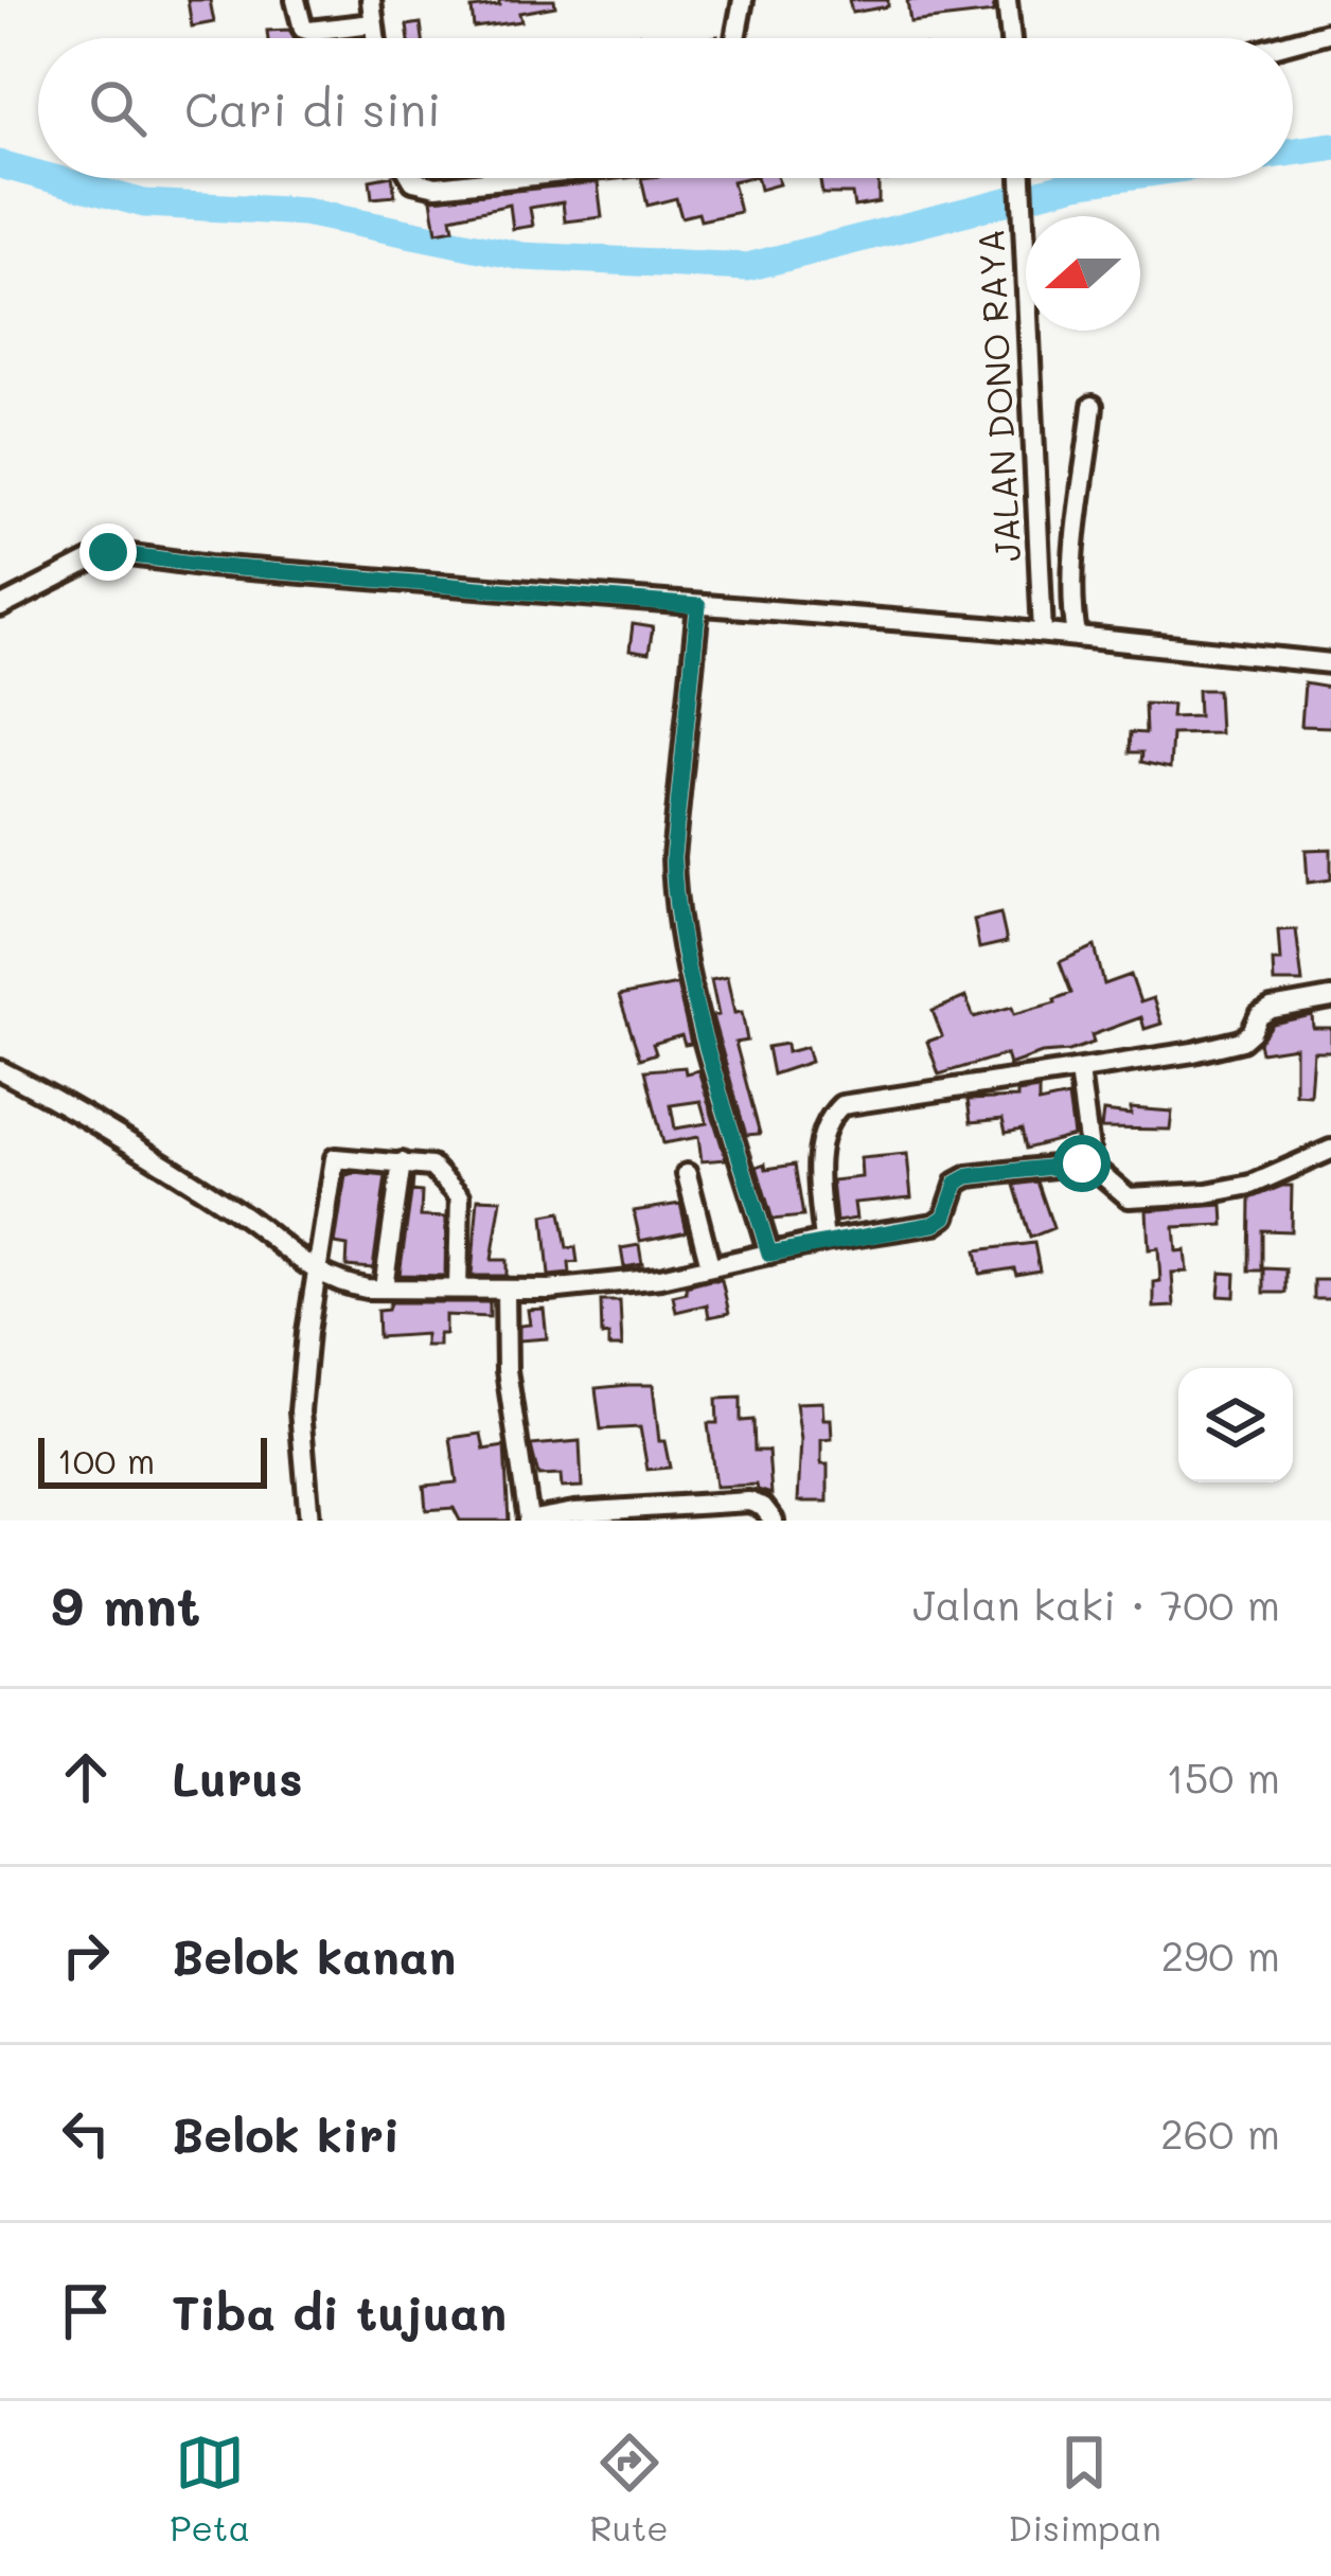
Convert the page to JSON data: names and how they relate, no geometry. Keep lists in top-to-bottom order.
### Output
{
  "streets": {
    "street": ["JALAN DONO RAYA"]
  },
  "scale_bar": "100 m",
  "north": "left",
  "page": {
    "search": "Cari di sini",
    "scale": "100 m",
    "heading": ["9 mnt", "Jalan kaki · 700 m"],
    "list": [
      ["Lurus", "150 m"],
      ["Belok kanan", "290 m"],
      ["Belok kiri", "260 m"],
      "Tiba di tujuan"
    ],
    "nav": ["Peta", "Rute", "Disimpan"]
  }
}
